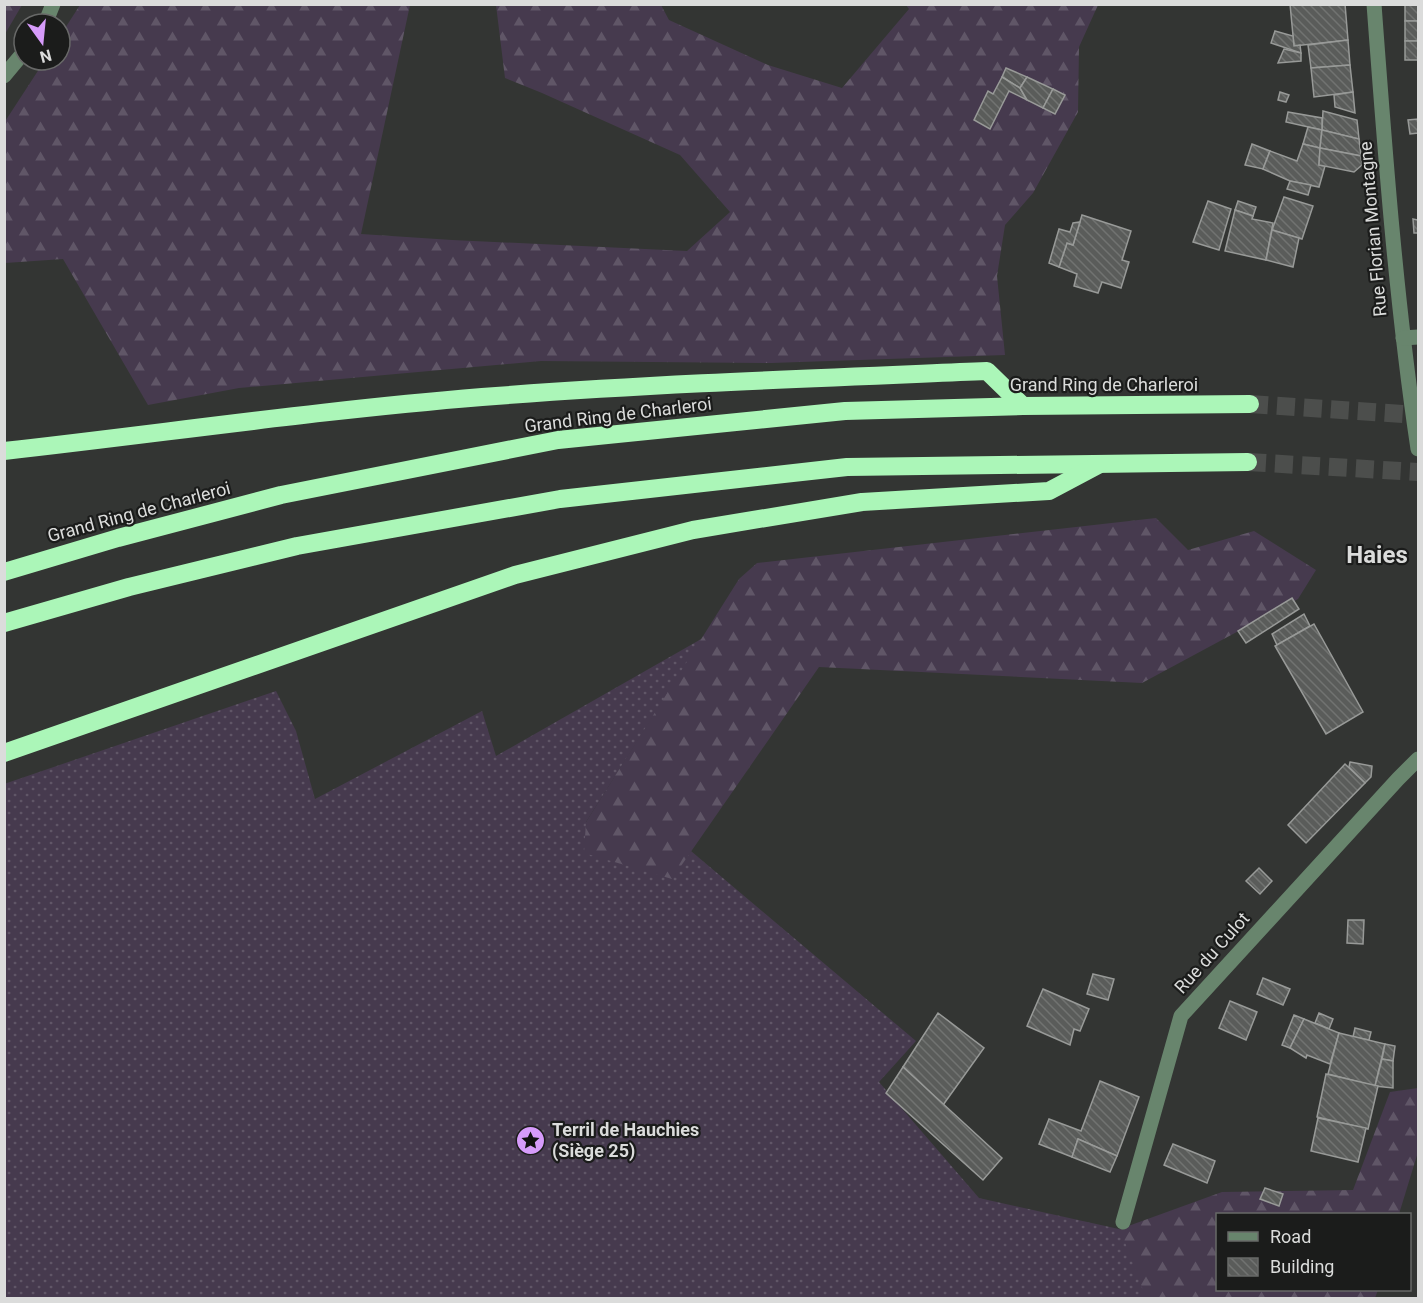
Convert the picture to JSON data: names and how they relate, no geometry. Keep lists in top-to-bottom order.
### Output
{
  "streets": {
    "highway": ["Grand Ring de Charleroi"],
    "street": ["Rue Florian Montagne", "Rue du Culot"]
  },
  "districts": ["Haies"],
  "places": {
    "place": ["Terril de Hauchies (Siège 25)"]
  },
  "legend": ["Road", "Building"],
  "north": "bottom"
}
